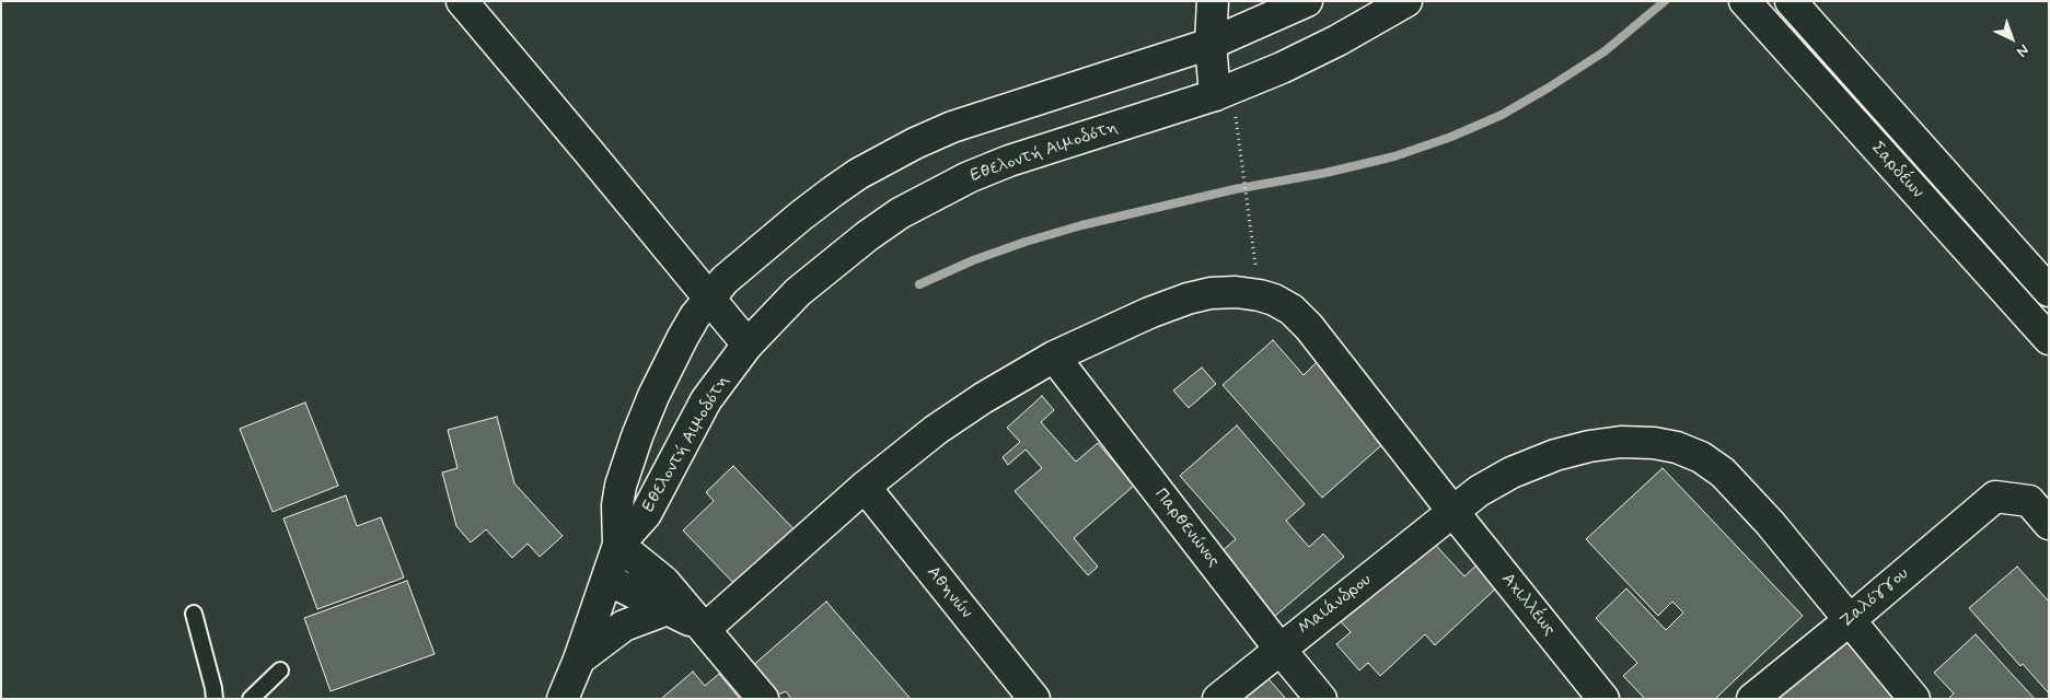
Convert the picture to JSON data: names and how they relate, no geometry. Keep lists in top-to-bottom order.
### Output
{
  "streets": {
    "street": [
      "Εθελοντή Αιμοδότη",
      "Σαρδέων",
      "Παρθενώνος",
      "Αθηνών",
      "Ζαλόγγου",
      "Μαιάνδρου",
      "Αχιλλέως"
    ]
  },
  "crossings": [
    ["Παρθενώνος", "Μαιάνδρου"],
    ["Παρθενώνος", "Αχιλλέως"],
    ["Αθηνών", "Αχιλλέως"],
    ["Ζαλόγγου", "Μαιάνδρου"],
    ["Μαιάνδρου", "Αχιλλέως"]
  ],
  "north": "bottom right"
}
